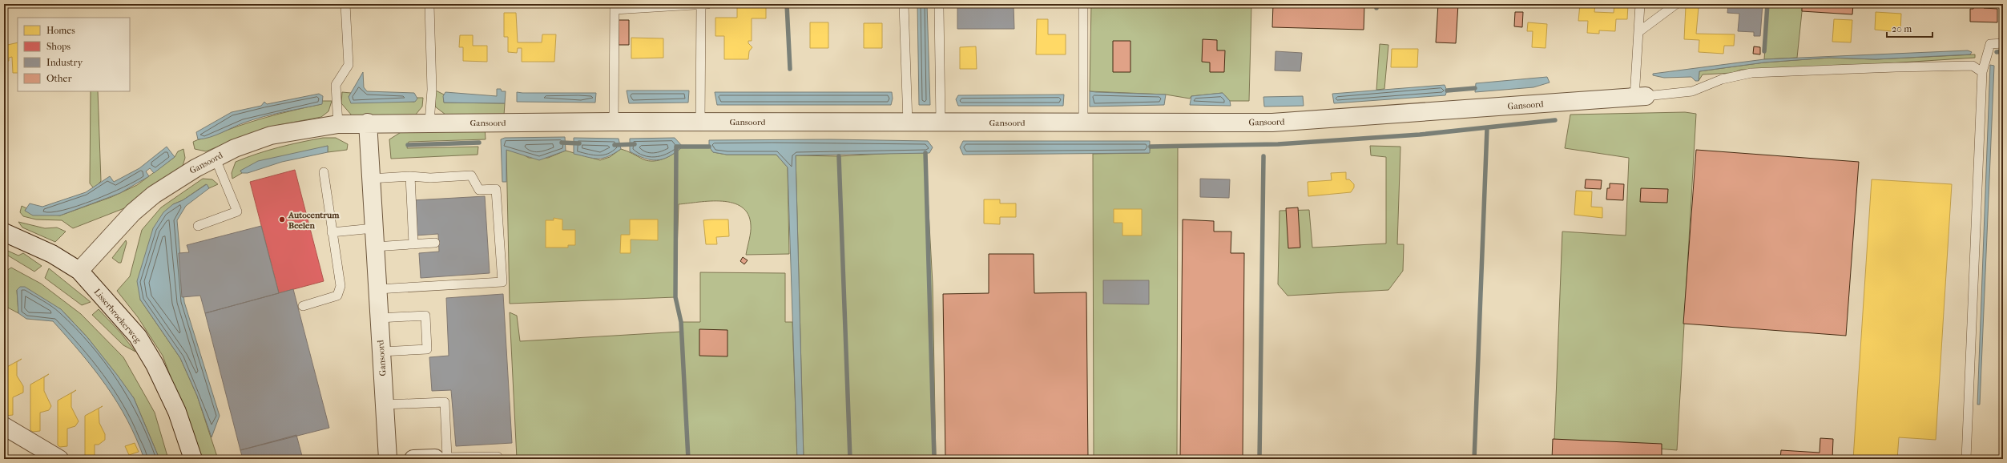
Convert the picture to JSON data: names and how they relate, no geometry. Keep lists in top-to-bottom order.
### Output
{
  "streets": {
    "street": ["Gansoord", "Lisserbroekerweg"]
  },
  "crossings": [
    ["Gansoord", "Lisserbroekerweg"]
  ],
  "places": ["Autocentrum Beelen"],
  "legend": [
    "Homes",
    "Shops",
    "Industry",
    "Other"
  ],
  "scale_bar": "20 m"
}
